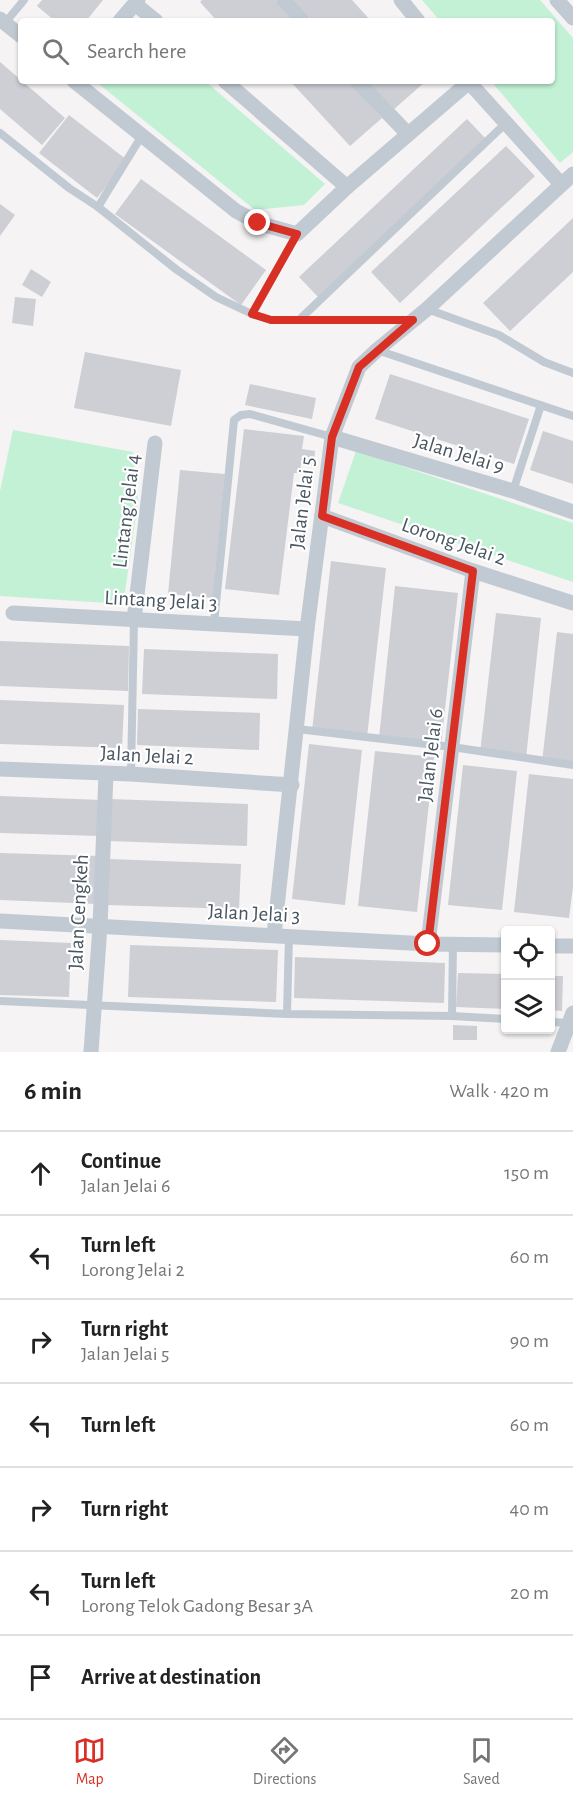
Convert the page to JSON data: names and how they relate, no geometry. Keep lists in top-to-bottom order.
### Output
{
  "streets": {
    "street": [
      "Jalan Jelai 9",
      "Jalan Jelai 5",
      "Lintang Jelai 4",
      "Lorong Jelai 2",
      "Lintang Jelai 3",
      "Jalan Jelai 2",
      "Jalan Jelai 6",
      "Jalan Cengkeh",
      "Jalan Jelai 3"
    ]
  },
  "crossings": [
    ["Jalan Jelai 9", "Jalan Jelai 5"],
    ["Jalan Jelai 5", "Lorong Jelai 2"],
    ["Jalan Jelai 5", "Lintang Jelai 3"],
    ["Jalan Jelai 5", "Jalan Jelai 2"],
    ["Jalan Jelai 5", "Jalan Jelai 3"],
    ["Lintang Jelai 4", "Lintang Jelai 3"],
    ["Lorong Jelai 2", "Jalan Jelai 6"],
    ["Jalan Jelai 2", "Jalan Cengkeh"],
    ["Jalan Jelai 6", "Jalan Jelai 3"],
    ["Jalan Cengkeh", "Jalan Jelai 3"]
  ],
  "page": {
    "search": "Search here",
    "heading": ["6 min", "Walk · 420 m"],
    "list": [
      ["Continue", "Jalan Jelai 6", "150 m"],
      ["Turn left", "Lorong Jelai 2", "60 m"],
      ["Turn right", "Jalan Jelai 5", "90 m"],
      ["Turn left", "60 m"],
      ["Turn right", "40 m"],
      ["Turn left", "Lorong Telok Gadong Besar 3A", "20 m"],
      "Arrive at destination"
    ],
    "nav": ["Map", "Directions", "Saved"]
  }
}
